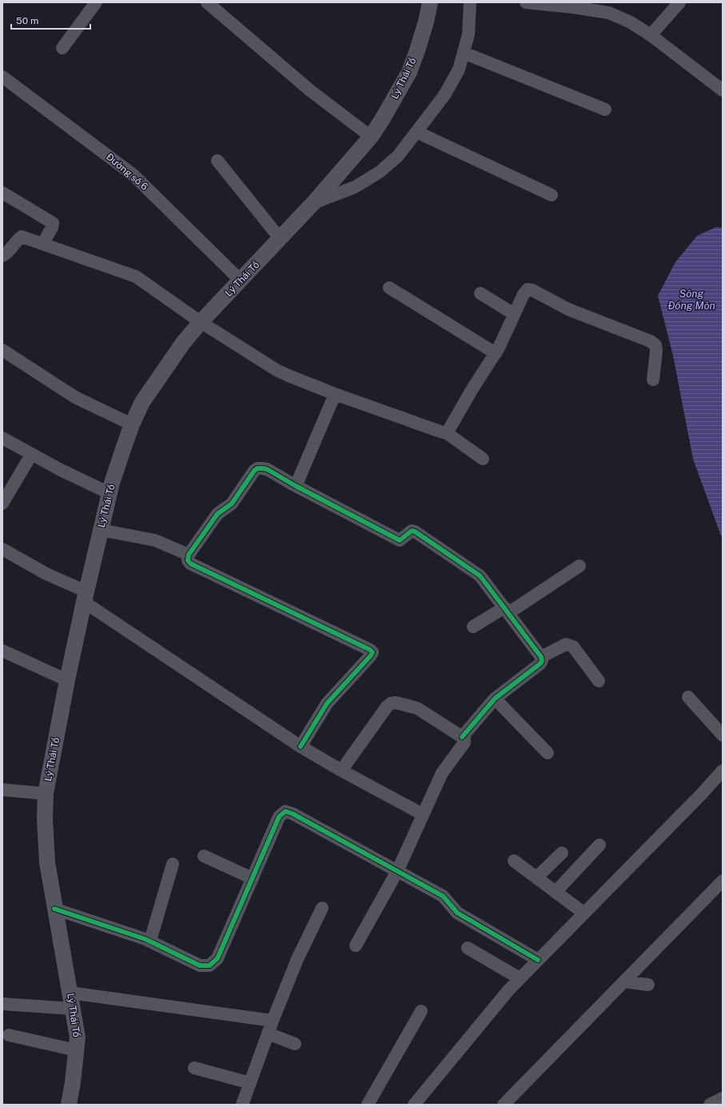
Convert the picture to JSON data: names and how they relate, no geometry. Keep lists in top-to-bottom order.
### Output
{
  "streets": {
    "main road": ["Lý Thái Tổ"],
    "street": ["Đường số 6"]
  },
  "crossings": [
    ["Lý Thái Tổ", "Đường số 6"]
  ],
  "water": ["Sông Đồng Môn"],
  "scale_bar": "50 m"
}
